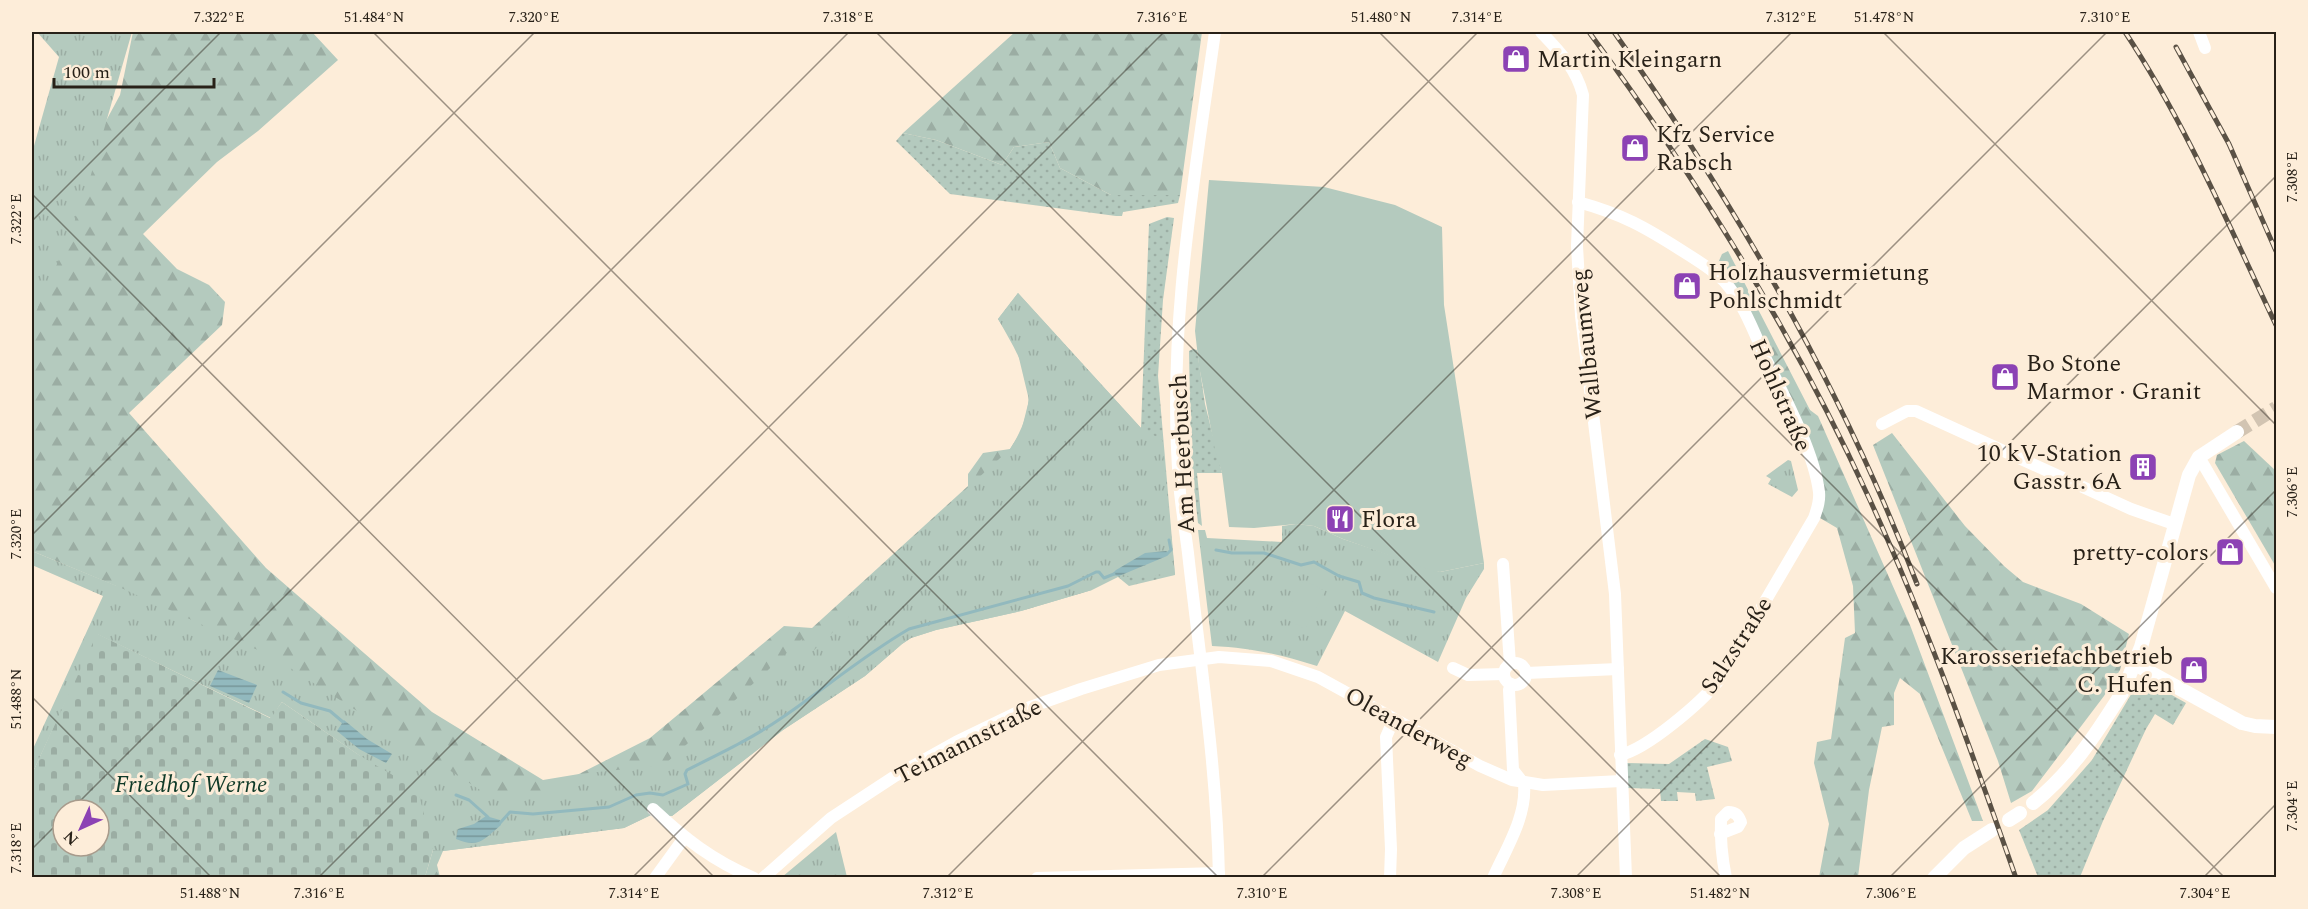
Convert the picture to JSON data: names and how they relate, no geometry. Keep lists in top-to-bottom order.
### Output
{
  "streets": {
    "street": [
      "Wallbaumweg",
      "Hohlstraße",
      "Am Heerbusch",
      "Salzstraße",
      "Oleanderweg",
      "Teimannstraße"
    ]
  },
  "crossings": [
    ["Wallbaumweg", "Hohlstraße"],
    ["Wallbaumweg", "Salzstraße"],
    ["Wallbaumweg", "Oleanderweg"],
    ["Hohlstraße", "Salzstraße"],
    ["Am Heerbusch", "Oleanderweg"],
    ["Am Heerbusch", "Teimannstraße"],
    ["Oleanderweg", "Teimannstraße"]
  ],
  "parks": ["Friedhof Werne"],
  "places": {
    "shop": [
      "Martin Kleingarn",
      "Kfz Service Rabsch",
      "Holzhausvermietung Pohlschmidt",
      "Bo Stone Marmor · Granit",
      "pretty-colors",
      "Karosseriefachbetrieb C. Hufen"
    ],
    "building": ["10 kV-Station Gasstr. 6A"],
    "restaurant": ["Flora"]
  },
  "scale_bar": "100 m",
  "north": "bottom left",
  "coordinates": [
    "7.322°E",
    "51.484°N",
    "7.320°E",
    "7.318°E",
    "7.316°E",
    "51.480°N",
    "7.314°E",
    "7.312°E",
    "51.478°N",
    "7.310°E",
    "7.308°E",
    "7.306°E",
    "51.488°N",
    "7.304°E",
    "51.482°N"
  ]
}
